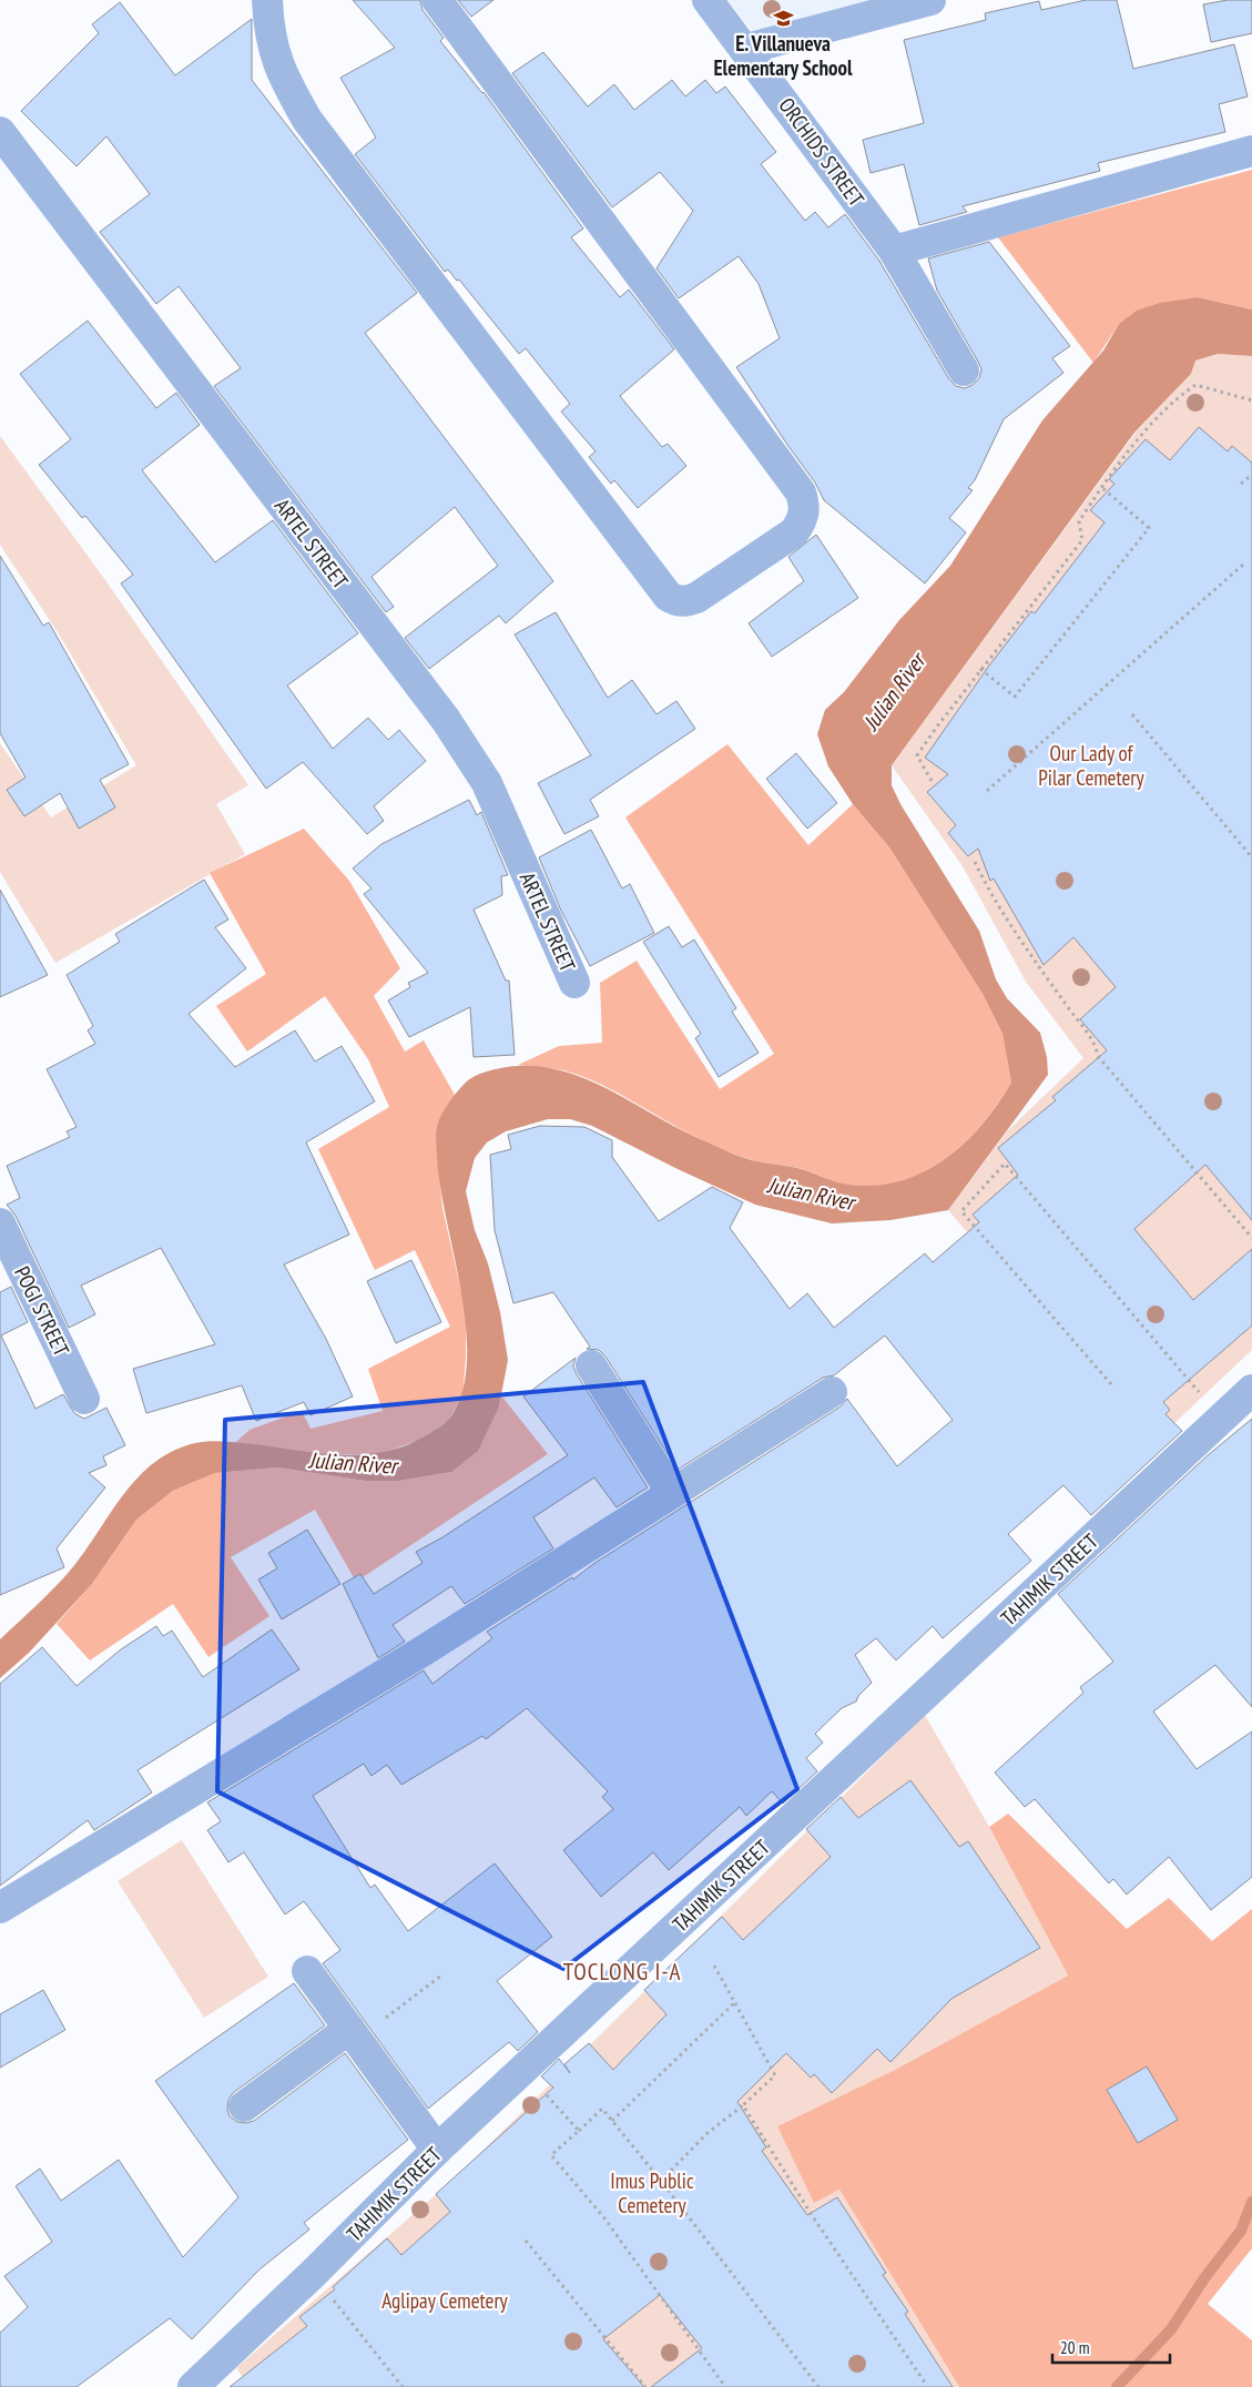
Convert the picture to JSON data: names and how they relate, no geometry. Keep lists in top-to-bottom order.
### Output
{
  "streets": {
    "street": [
      "ORCHIDS STREET",
      "ARTEL STREET",
      "POGI STREET",
      "TAHIMIK STREET"
    ]
  },
  "districts": ["TOCLONG I-A"],
  "water": ["Julian River"],
  "parks": ["Our Lady of Pilar Cemetery", "Imus Public Cemetery", "Aglipay Cemetery"],
  "places": {
    "school or university": ["E. Villanueva Elementary School"]
  },
  "scale_bar": "20 m"
}
